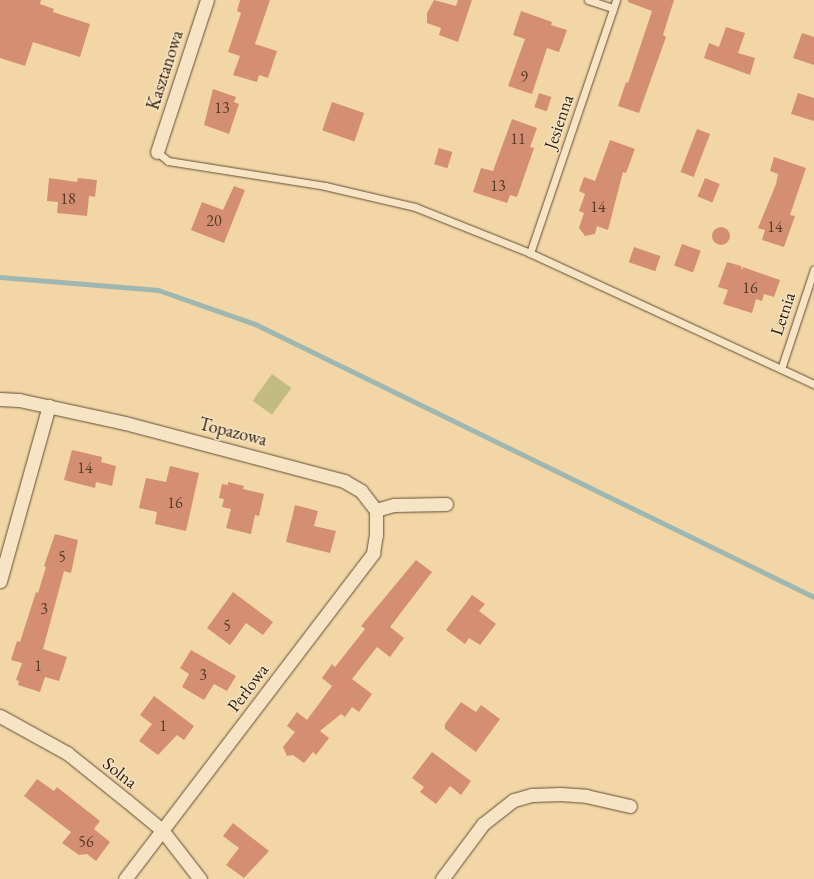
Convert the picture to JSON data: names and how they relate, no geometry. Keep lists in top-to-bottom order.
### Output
{
  "streets": {
    "street": [
      "Kasztanowa",
      "Topazowa",
      "Perłowa",
      "Solna"
    ],
    "lane": ["Jesienna", "Letnia"]
  },
  "crossings": [
    ["Topazowa", "Perłowa"],
    ["Perłowa", "Solna"]
  ],
  "house_numbers": [
    "9",
    "13",
    "11",
    "13",
    "18",
    "14",
    "20",
    "14",
    "16",
    "14",
    "16",
    "5",
    "3",
    "5",
    "1",
    "3",
    "1",
    "56"
  ]
}
